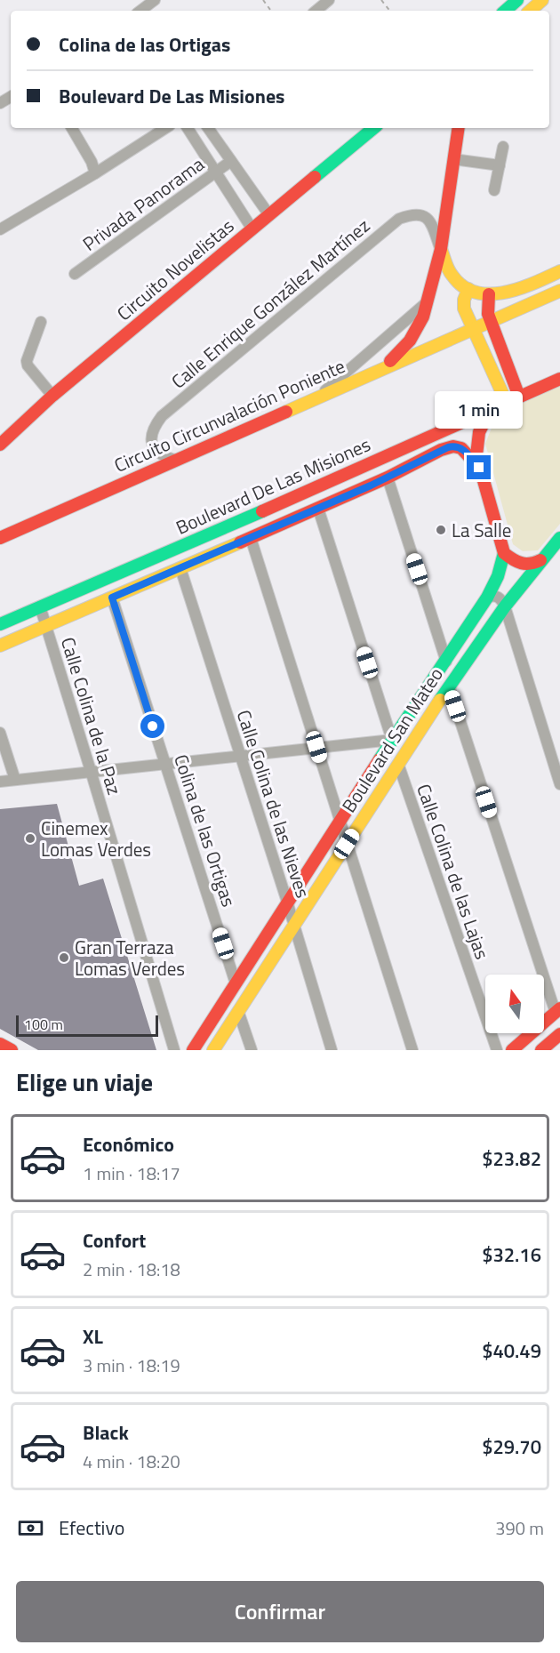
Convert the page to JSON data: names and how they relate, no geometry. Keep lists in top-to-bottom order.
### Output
{
  "streets": {
    "street": [
      "Privada Panorama",
      "Circuito Novelistas",
      "Calle Enrique González Martínez",
      "Circuito Circunvalación Poniente",
      "Boulevard De Las Misiones",
      "Calle Colina de la Paz",
      "Boulevard San Mateo",
      "Calle Colina de las Nieves",
      "Colina de las Ortigas",
      "Calle Colina de las Lajas"
    ]
  },
  "crossings": [
    ["Calle Enrique González Martínez", "Circuito Circunvalación Poniente"],
    ["Boulevard De Las Misiones", "Calle Colina de la Paz"],
    ["Boulevard De Las Misiones", "Calle Colina de las Nieves"],
    ["Boulevard De Las Misiones", "Colina de las Ortigas"],
    ["Boulevard San Mateo", "Calle Colina de las Nieves"],
    ["Boulevard San Mateo", "Colina de las Ortigas"],
    ["Boulevard San Mateo", "Calle Colina de las Lajas"]
  ],
  "places": ["La Salle", "Cinemex Lomas Verdes", "Gran Terraza Lomas Verdes"],
  "scale_bar": "100 m",
  "north": "top",
  "page": {
    "banner": ["Colina de las Ortigas", "Boulevard De Las Misiones"],
    "bubble": "1 min",
    "scale": "100 m",
    "heading": "Elige un viaje",
    "list": [
      {
        "name": "Económico",
        "note": "1 min · 18:17",
        "value": "$23.82"
      },
      {
        "name": "Confort",
        "note": "2 min · 18:18",
        "value": "$32.16"
      },
      {
        "name": "XL",
        "note": "3 min · 18:19",
        "value": "$40.49"
      },
      {
        "name": "Black",
        "note": "4 min · 18:20",
        "value": "$29.70"
      }
    ],
    "pay": ["Efectivo", "390 m"],
    "buttons": "Confirmar"
  }
}
